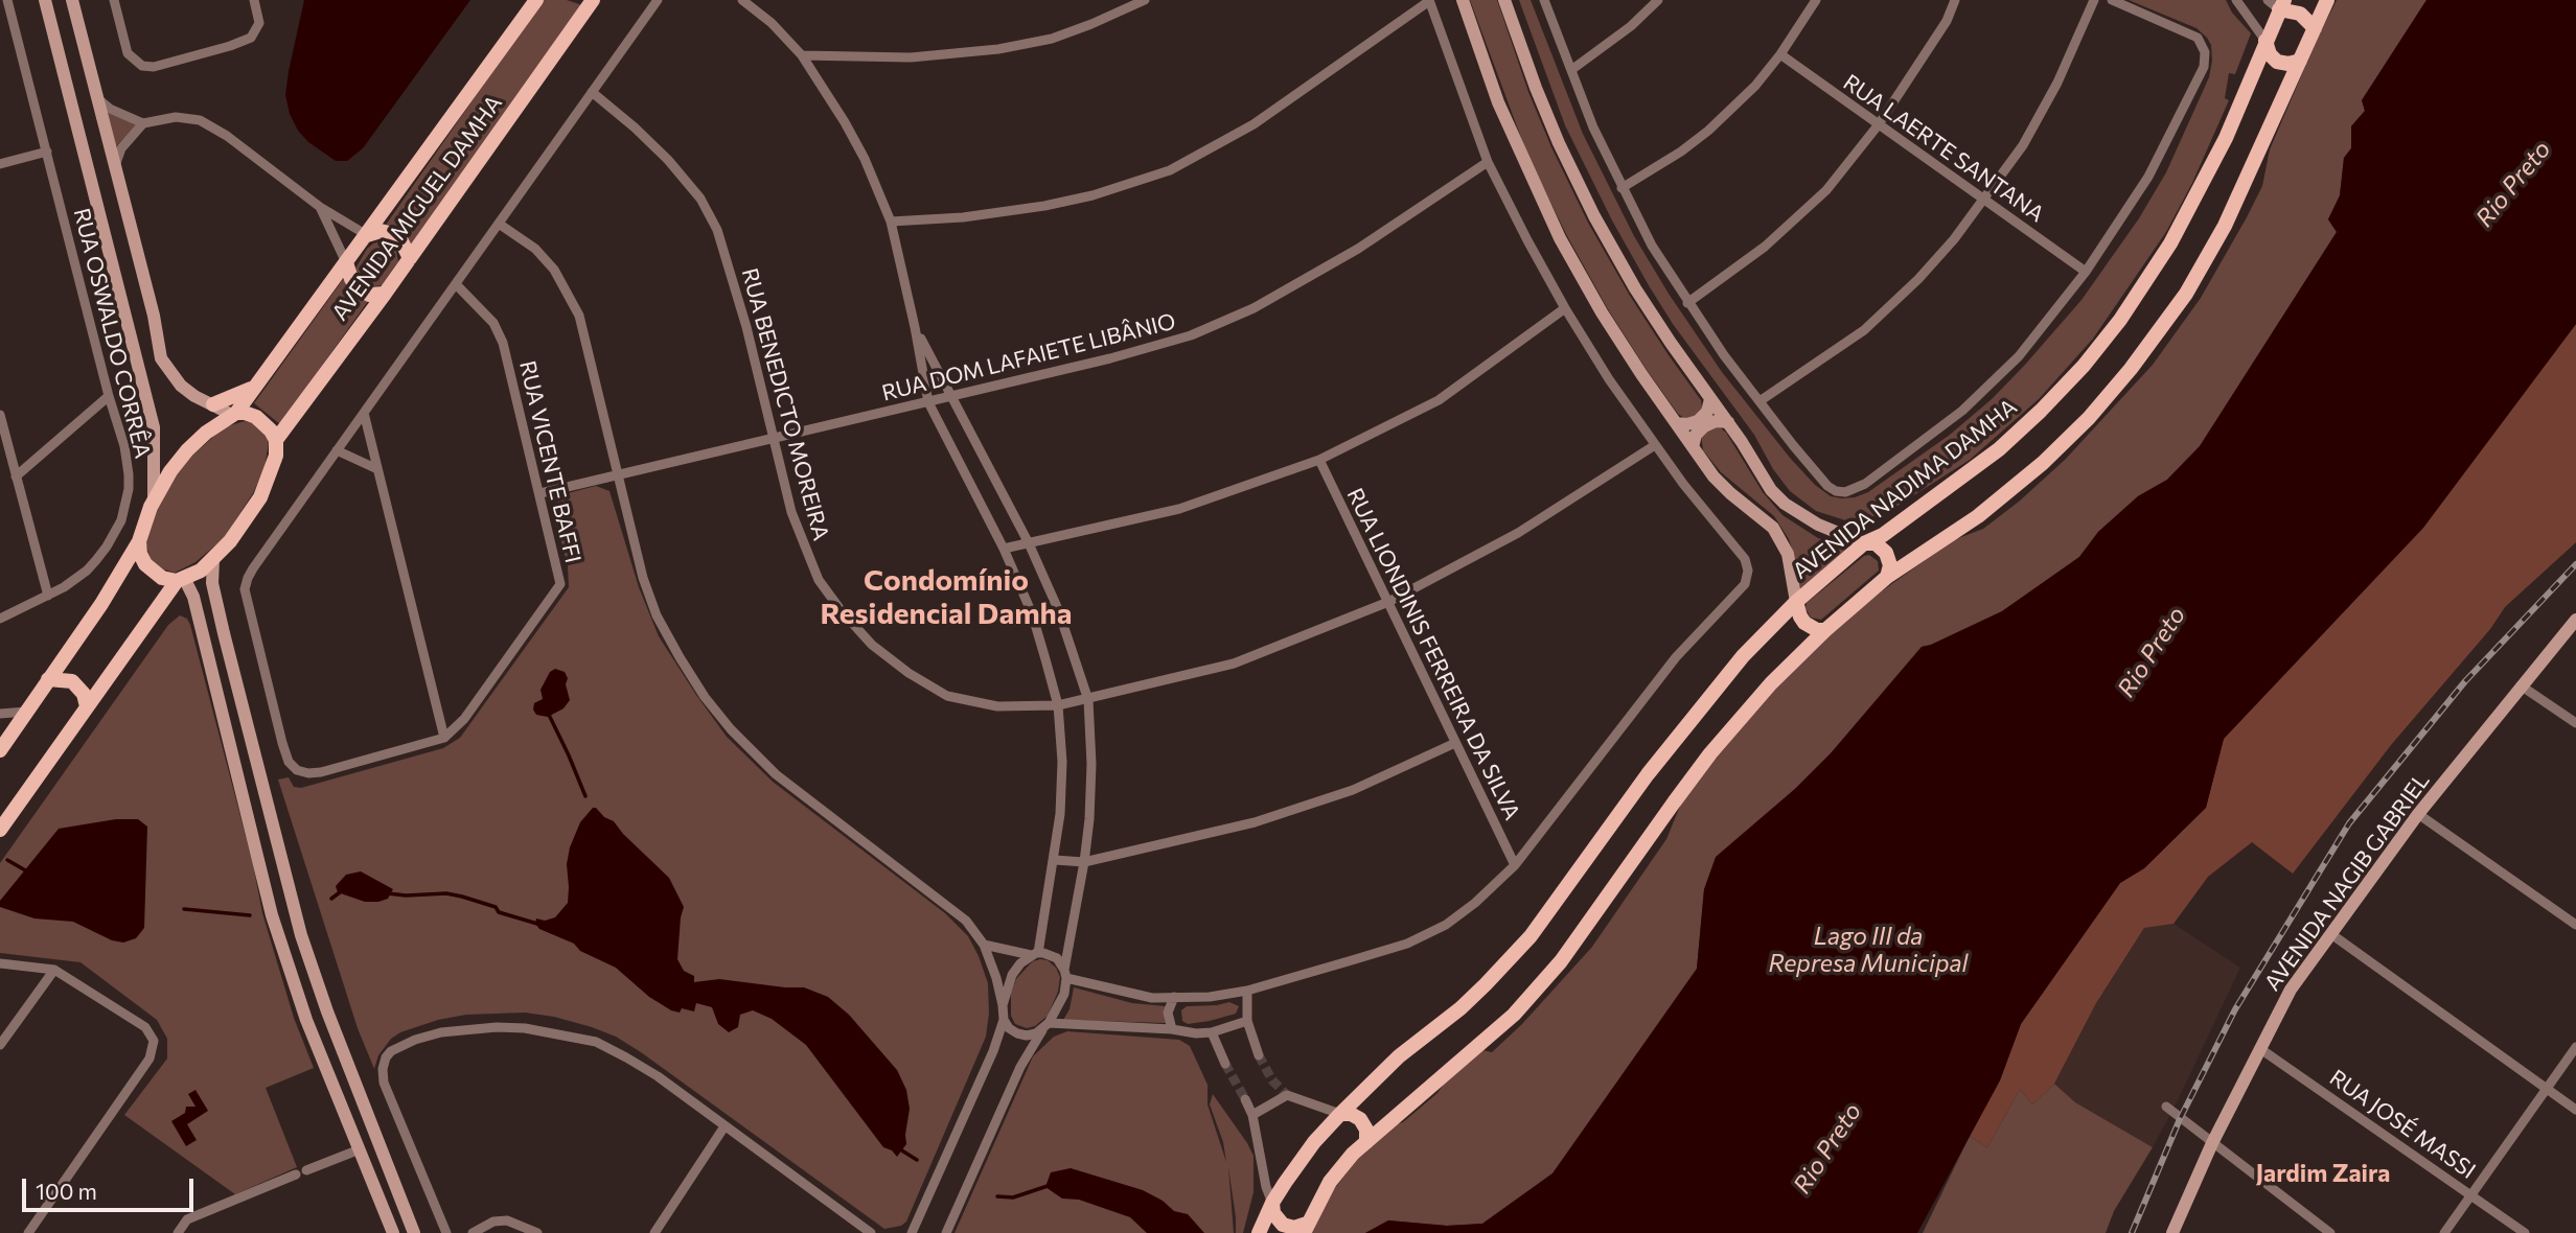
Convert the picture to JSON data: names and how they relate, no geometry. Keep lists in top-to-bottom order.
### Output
{
  "streets": {
    "main road": ["AVENIDA MIGUEL DAMHA", "AVENIDA NADIMA DAMHA", "AVENIDA NAGIB GABRIEL"],
    "street": [
      "RUA LAERTE SANTANA",
      "RUA OSWALDO CORRÊA",
      "RUA DOM LAFAIETE LIBÂNIO",
      "RUA BENEDICTO MOREIRA",
      "RUA VICENTE BAFFI",
      "RUA LIONDINIS FERREIRA DA SILVA",
      "RUA JOSÉ MASSI"
    ]
  },
  "crossings": [
    ["RUA DOM LAFAIETE LIBÂNIO", "RUA BENEDICTO MOREIRA"],
    ["RUA DOM LAFAIETE LIBÂNIO", "RUA VICENTE BAFFI"],
    ["RUA BENEDICTO MOREIRA", "RUA LIONDINIS FERREIRA DA SILVA"],
    ["AVENIDA NAGIB GABRIEL", "RUA JOSÉ MASSI"]
  ],
  "districts": ["Condomínio Residencial Damha", "Jardim Zaira"],
  "water": ["Rio Preto", "Lago III da Represa Municipal"],
  "scale_bar": "100 m"
}
